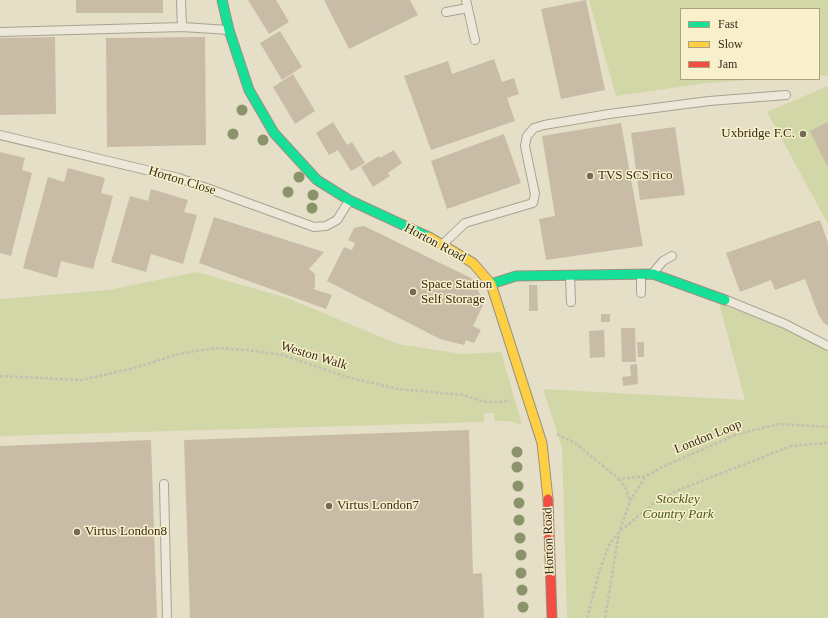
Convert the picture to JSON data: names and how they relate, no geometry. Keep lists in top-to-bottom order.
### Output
{
  "streets": {
    "street": ["Horton Road"],
    "lane": ["Horton Close"],
    "path": ["Weston Walk", "London Loop"]
  },
  "crossings": [
    ["Horton Close", "Horton Road"],
    ["Horton Road", "Weston Walk"]
  ],
  "parks": ["Stockley Country Park"],
  "places": [
    "Uxbridge F.C.",
    "TVS SCS rico",
    "Space Station Self Storage",
    "Virtus London7",
    "Virtus London8"
  ],
  "legend": ["Fast", "Slow", "Jam"]
}
